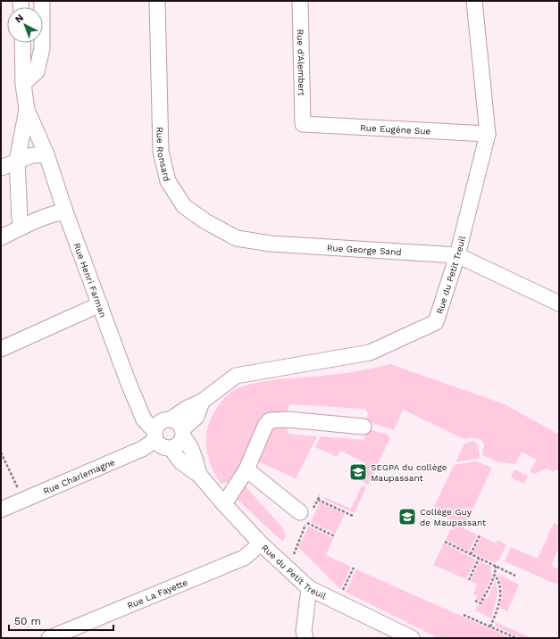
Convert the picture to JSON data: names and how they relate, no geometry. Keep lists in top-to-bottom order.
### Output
{
  "streets": {
    "street": [
      "Rue d'Alembert",
      "Rue Eugéne Sue",
      "Rue Ronsard",
      "Rue George Sand",
      "Rue du Petit Treuil",
      "Rue Henri Farman",
      "Rue Charlemagne",
      "Rue La Fayette"
    ]
  },
  "crossings": [
    ["Rue d'Alembert", "Rue Eugéne Sue"],
    ["Rue Eugéne Sue", "Rue du Petit Treuil"],
    ["Rue Ronsard", "Rue George Sand"],
    ["Rue George Sand", "Rue du Petit Treuil"],
    ["Rue du Petit Treuil", "Rue Henri Farman"],
    ["Rue du Petit Treuil", "Rue Charlemagne"],
    ["Rue du Petit Treuil", "Rue La Fayette"],
    ["Rue Henri Farman", "Rue Charlemagne"]
  ],
  "places": {
    "school or university": ["SEGPA du collège Maupassant", "Collège Guy de Maupassant"]
  },
  "scale_bar": "50 m",
  "north": "top left"
}
